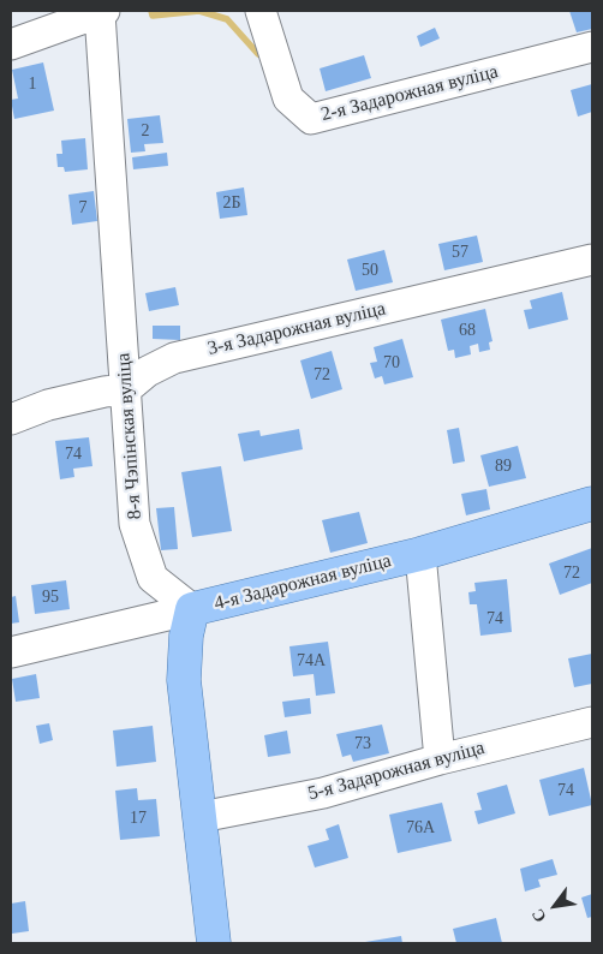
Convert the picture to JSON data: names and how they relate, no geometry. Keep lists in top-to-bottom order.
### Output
{
  "streets": {
    "main road": ["4-я Задарожная вуліца"],
    "street": [
      "2-я Задарожная вуліца",
      "3-я Задарожная вуліца",
      "8-я Чэпінская вуліца",
      "5-я Задарожная вуліца"
    ]
  },
  "crossings": [
    ["3-я Задарожная вуліца", "8-я Чэпінская вуліца"],
    ["8-я Чэпінская вуліца", "4-я Задарожная вуліца"]
  ],
  "house_numbers": [
    "1",
    "2",
    "2Б",
    "7",
    "57",
    "50",
    "68",
    "70",
    "72",
    "74",
    "89",
    "72",
    "95",
    "74",
    "74А",
    "73",
    "74",
    "17",
    "76А"
  ],
  "north": "bottom left"
}
